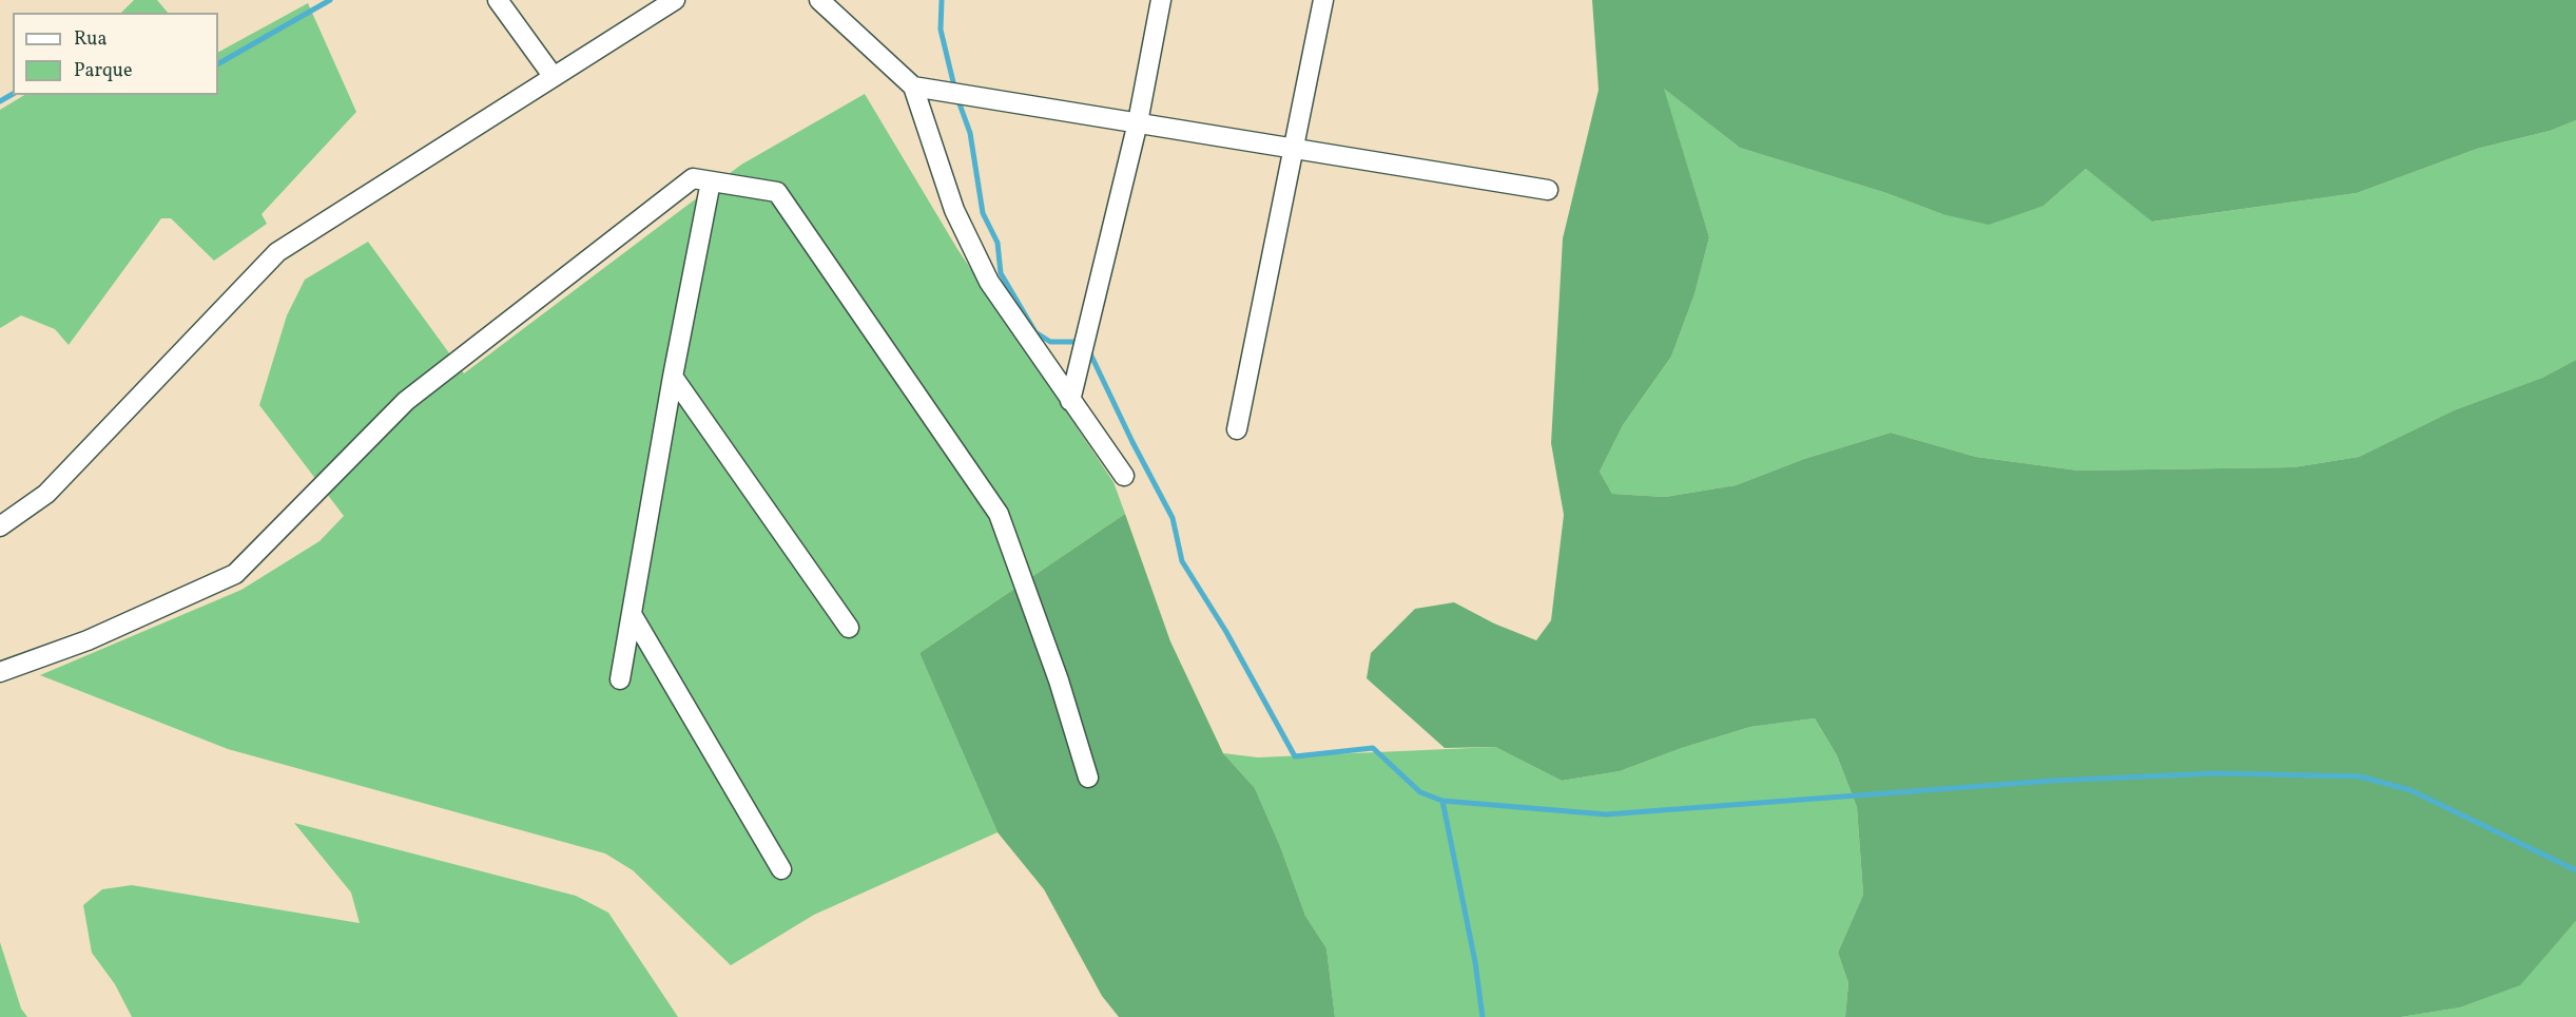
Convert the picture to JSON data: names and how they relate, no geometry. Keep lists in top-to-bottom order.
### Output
{
  "legend": ["Rua", "Parque"]
}
